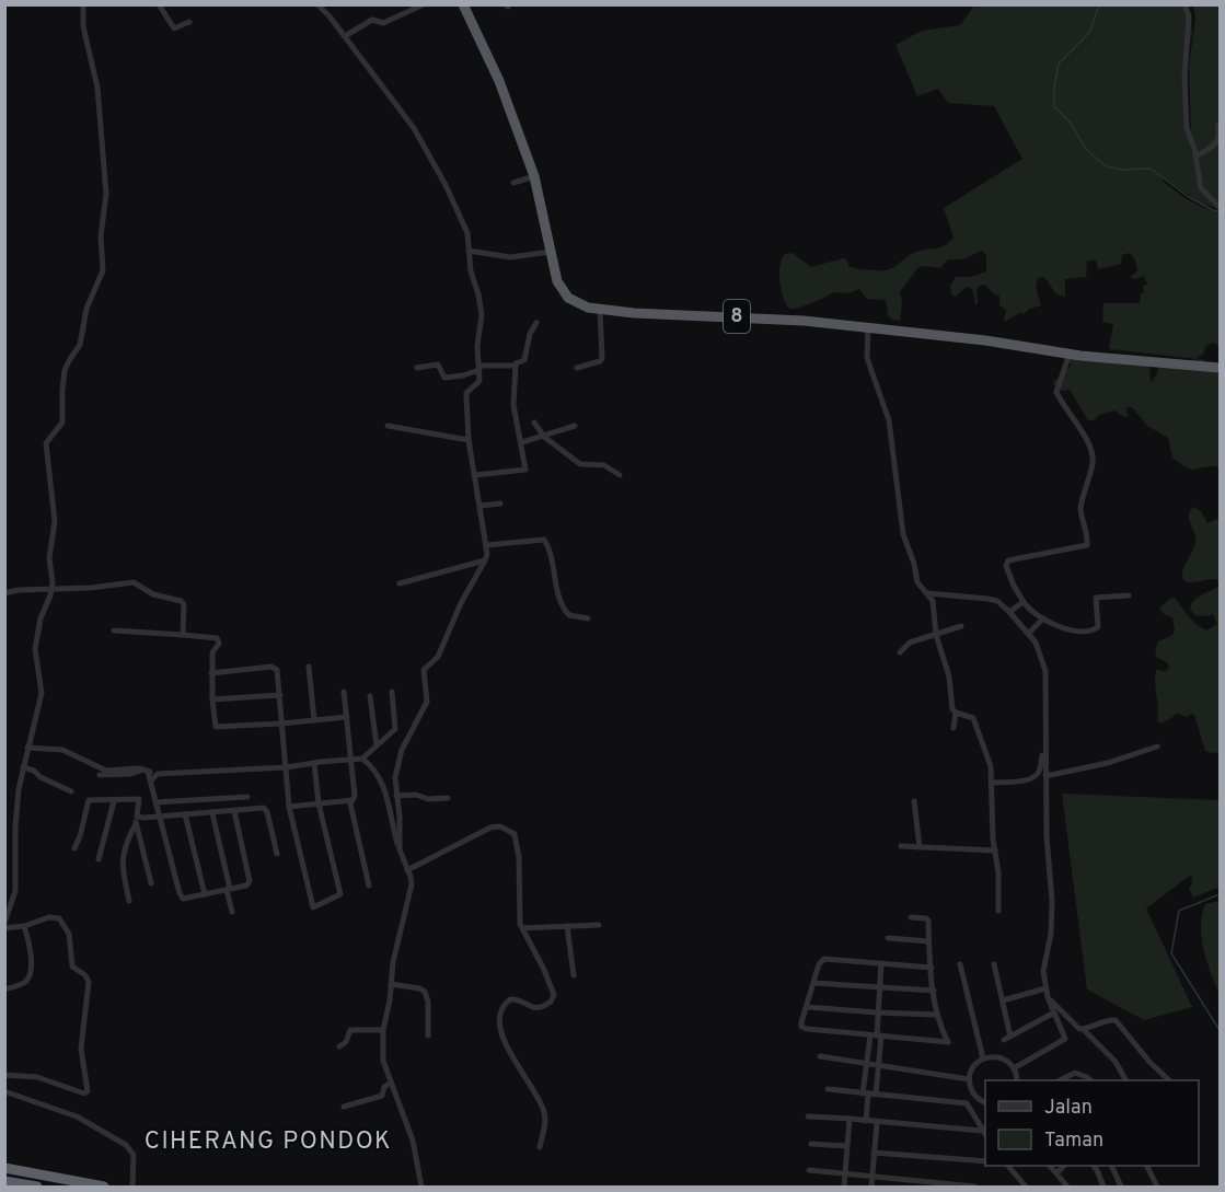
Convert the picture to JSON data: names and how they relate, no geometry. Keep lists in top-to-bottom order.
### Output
{
  "streets": {
    "highway": ["8"]
  },
  "districts": ["CIHERANG PONDOK"],
  "legend": ["Jalan", "Taman"]
}
